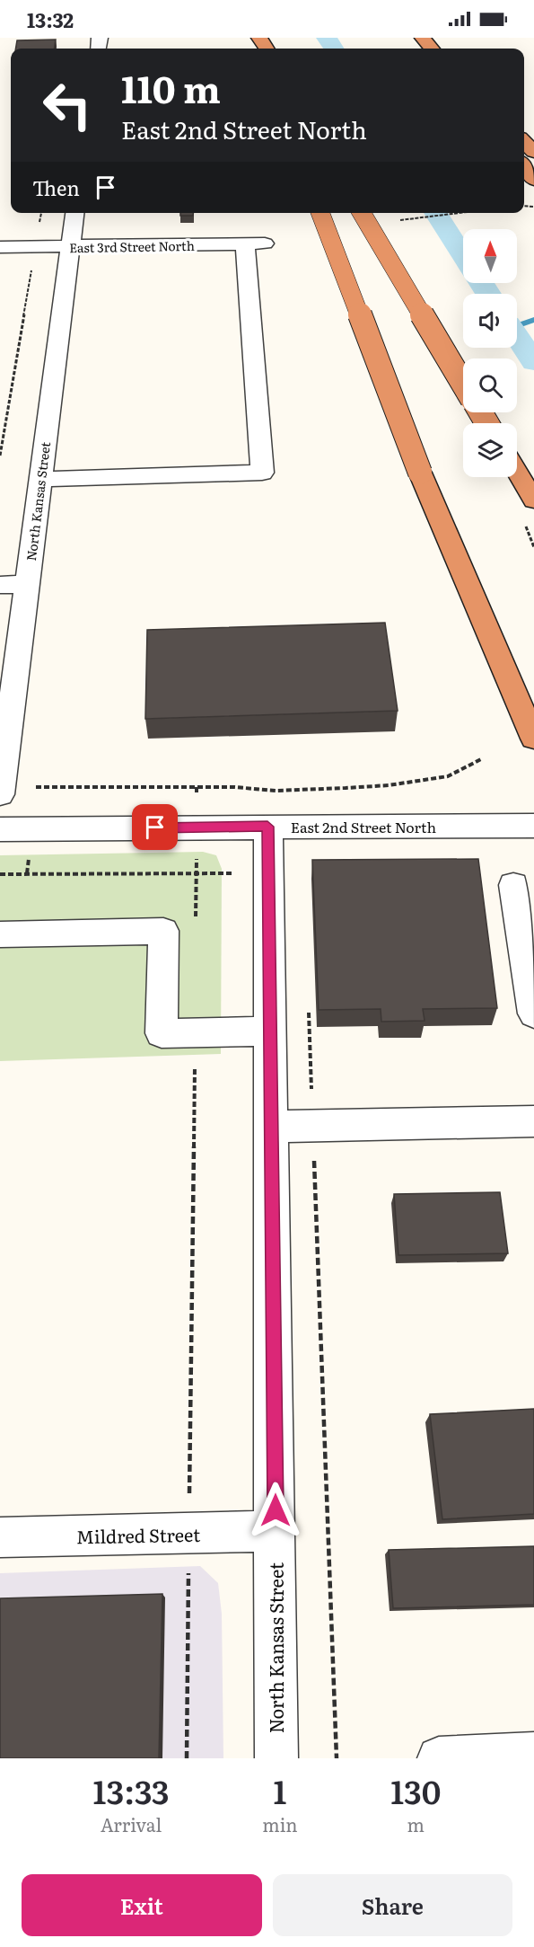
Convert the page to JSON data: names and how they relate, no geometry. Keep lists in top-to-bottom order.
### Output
{
  "streets": {
    "street": [
      "East 3rd Street North",
      "North Kansas Street",
      "East 2nd Street North",
      "Mildred Street"
    ]
  },
  "crossings": [
    ["East 3rd Street North", "North Kansas Street"],
    ["North Kansas Street", "East 2nd Street North"],
    ["North Kansas Street", "Mildred Street"]
  ],
  "north": "top",
  "page": {
    "status": "13:32",
    "turn": ["110 m", "East 2nd Street North"],
    "then": "Then",
    "eta": [
      "13:33",
      "Arrival",
      "1",
      "min",
      "130",
      "m"
    ],
    "buttons": ["Exit", "Share"]
  }
}
